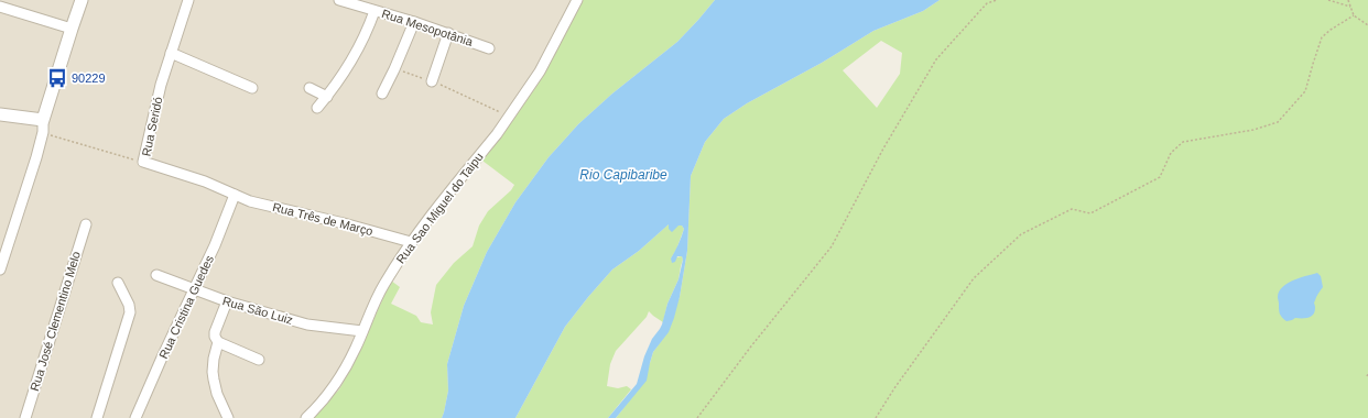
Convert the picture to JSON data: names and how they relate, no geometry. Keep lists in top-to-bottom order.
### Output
{
  "streets": {
    "street": [
      "Rua Mesopotânia",
      "Rua Seridó",
      "Rua Sao Miguel do Taipu",
      "Rua Três de Março",
      "Rua Cristina Guedes",
      "Rua São Luiz",
      "Rua José Clementino Melo"
    ]
  },
  "crossings": [
    ["Rua Seridó", "Rua Três de Março"],
    ["Rua Seridó", "Rua Cristina Guedes"],
    ["Rua Sao Miguel do Taipu", "Rua Três de Março"],
    ["Rua Sao Miguel do Taipu", "Rua São Luiz"],
    ["Rua Três de Março", "Rua Cristina Guedes"],
    ["Rua Cristina Guedes", "Rua São Luiz"]
  ],
  "water": ["Rio Capibaribe"],
  "places": {
    "bus stop": ["90229"]
  }
}
